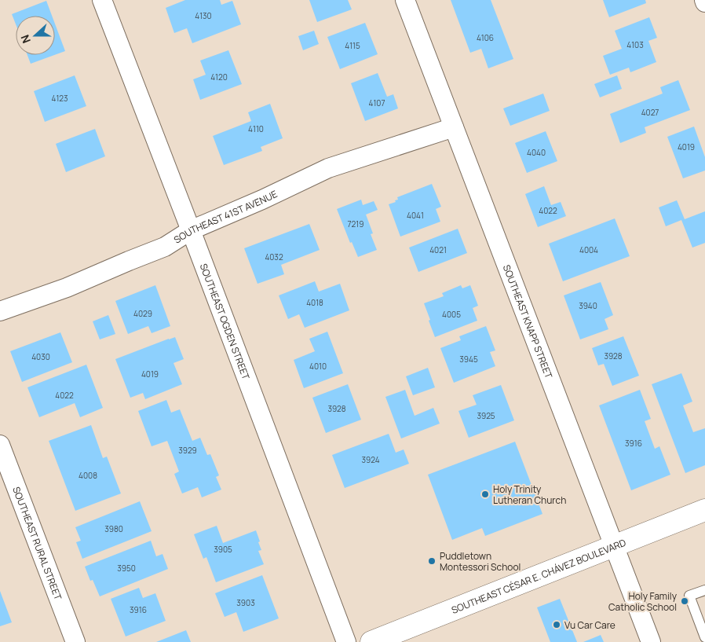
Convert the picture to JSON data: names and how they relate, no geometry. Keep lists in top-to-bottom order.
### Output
{
  "streets": {
    "street": [
      "SOUTHEAST 41ST AVENUE",
      "SOUTHEAST OGDEN STREET",
      "SOUTHEAST KNAPP STREET",
      "SOUTHEAST RURAL STREET",
      "SOUTHEAST CÉSAR E. CHÁVEZ BOULEVARD"
    ]
  },
  "crossings": [
    ["SOUTHEAST 41ST AVENUE", "SOUTHEAST OGDEN STREET"],
    ["SOUTHEAST 41ST AVENUE", "SOUTHEAST KNAPP STREET"],
    ["SOUTHEAST KNAPP STREET", "SOUTHEAST CÉSAR E. CHÁVEZ BOULEVARD"]
  ],
  "places": [
    "Holy Trinity Lutheran Church",
    "Puddletown Montessori School",
    "Holy Family Catholic School",
    "Vu Car Care"
  ],
  "house_numbers": [
    "4130",
    "4106",
    "4103",
    "4115",
    "4120",
    "4123",
    "4107",
    "4027",
    "4110",
    "4019",
    "4040",
    "4022",
    "4041",
    "7219",
    "4021",
    "4004",
    "4032",
    "4018",
    "3940",
    "4029",
    "4005",
    "3928",
    "4030",
    "3945",
    "4010",
    "4019",
    "4022",
    "3928",
    "3925",
    "3916",
    "3929",
    "3924",
    "4008",
    "3980",
    "3905",
    "3950",
    "3903",
    "3916"
  ],
  "north": "left"
}
